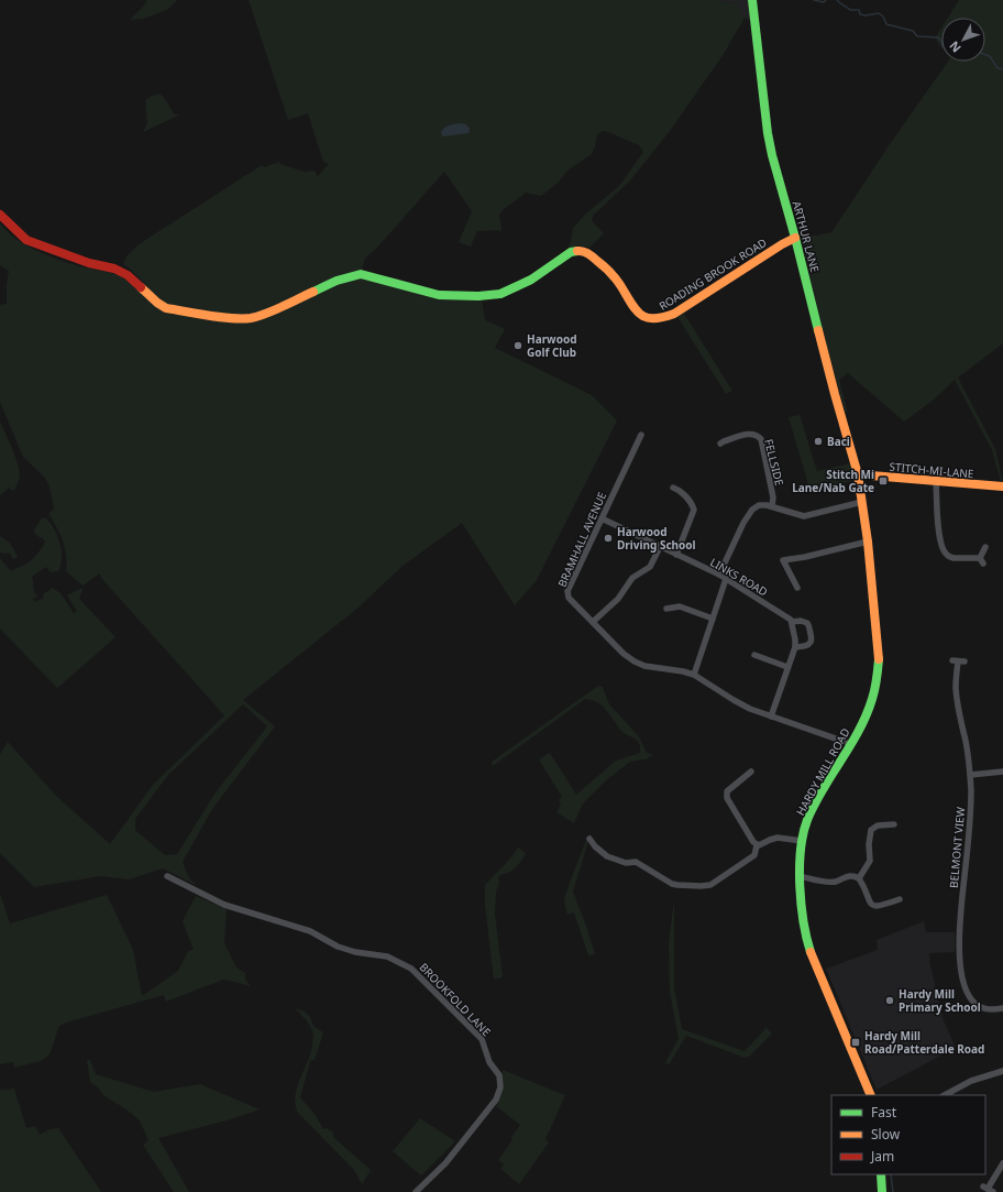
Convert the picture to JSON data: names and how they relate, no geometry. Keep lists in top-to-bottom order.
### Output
{
  "streets": {
    "main road": [
      "ARTHUR LANE",
      "ROADING BROOK ROAD",
      "STITCH-MI-LANE",
      "HARDY MILL ROAD"
    ],
    "street": [
      "FELLSIDE",
      "BRAMHALL AVENUE",
      "LINKS ROAD",
      "BELMONT VIEW",
      "BROOKFOLD LANE"
    ]
  },
  "crossings": [
    ["ARTHUR LANE", "ROADING BROOK ROAD"],
    ["ARTHUR LANE", "STITCH-MI-LANE"],
    ["ARTHUR LANE", "HARDY MILL ROAD"],
    ["STITCH-MI-LANE", "HARDY MILL ROAD"],
    ["BRAMHALL AVENUE", "LINKS ROAD"],
    ["BRAMHALL AVENUE", "HARDY MILL ROAD"]
  ],
  "places": {
    "other": [
      "Harwood Golf Club",
      "Baci",
      "Harwood Driving School",
      "Hardy Mill Primary School"
    ],
    "transit": ["Stitch Mi Lane/Nab Gate", "Hardy Mill Road/Patterdale Road"]
  },
  "legend": ["Fast", "Slow", "Jam"],
  "north": "bottom left"
}
